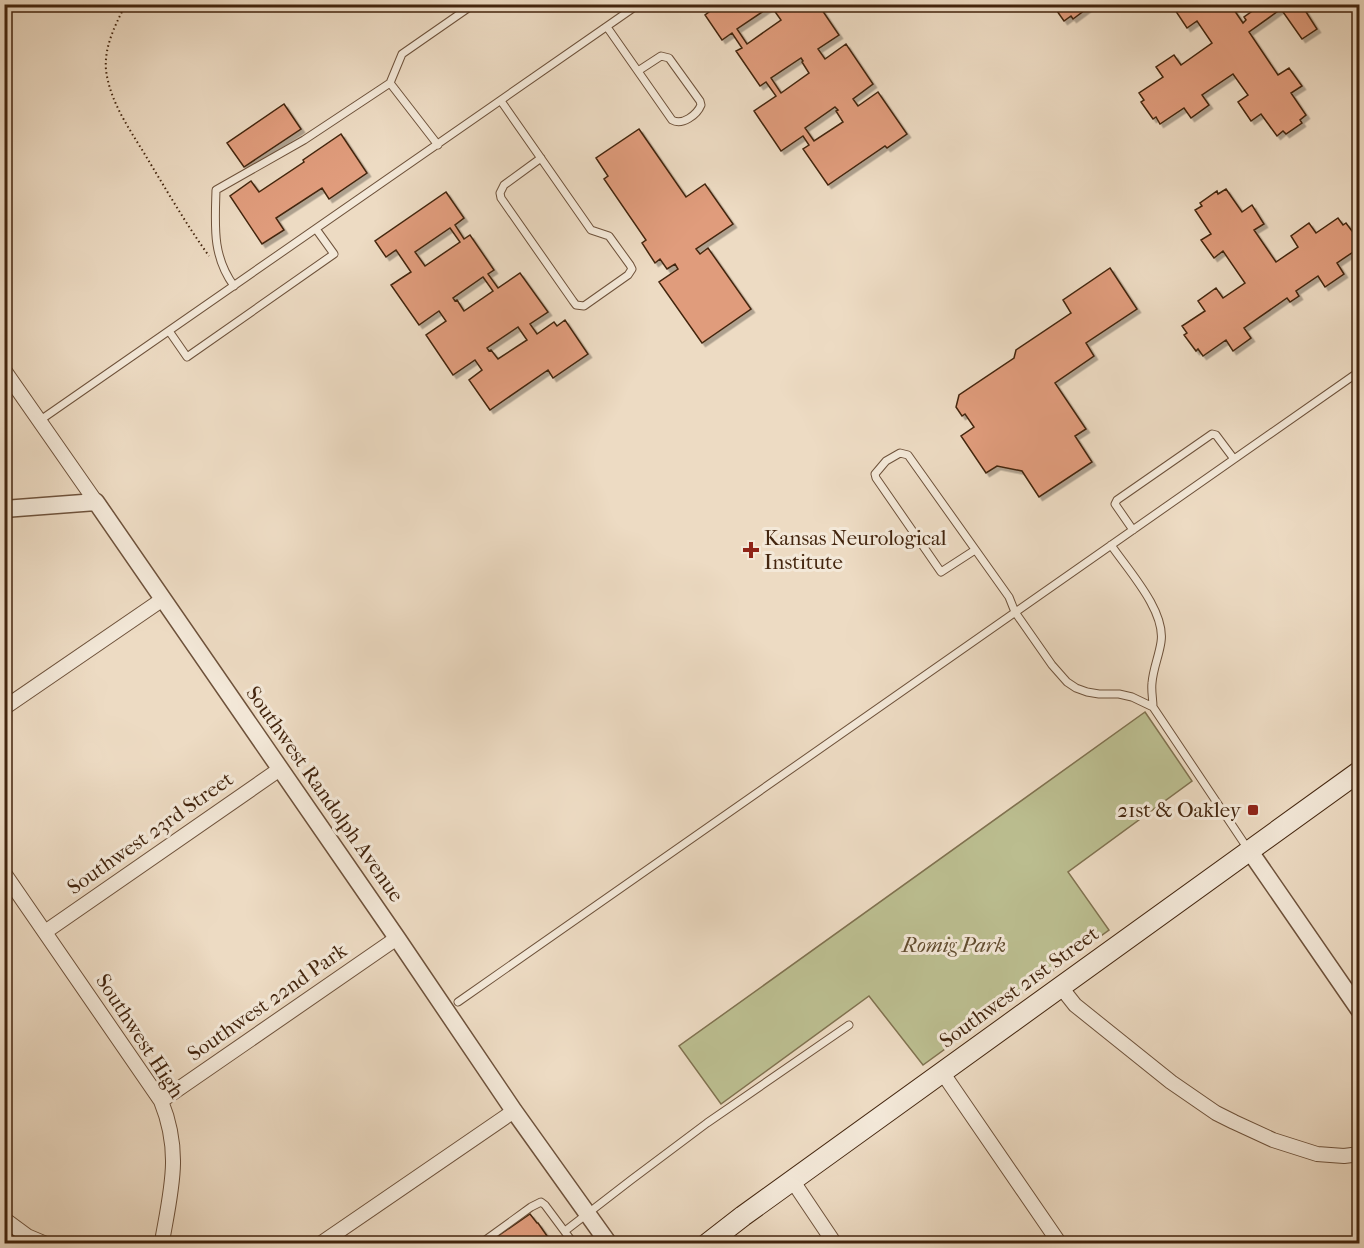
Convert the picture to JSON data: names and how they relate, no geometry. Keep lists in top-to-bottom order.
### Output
{
  "streets": {
    "main road": ["Southwest 21st Street"],
    "street": [
      "Southwest Randolph Avenue",
      "Southwest 23rd Street",
      "Southwest 22nd Park",
      "Southwest High"
    ]
  },
  "crossings": [
    ["Southwest Randolph Avenue", "Southwest 23rd Street"],
    ["Southwest Randolph Avenue", "Southwest 22nd Park"],
    ["Southwest 23rd Street", "Southwest High"],
    ["Southwest 22nd Park", "Southwest High"]
  ],
  "parks": ["Romig Park"],
  "places": {
    "health": ["Kansas Neurological Institute"],
    "transit": ["21st & Oakley"]
  }
}
